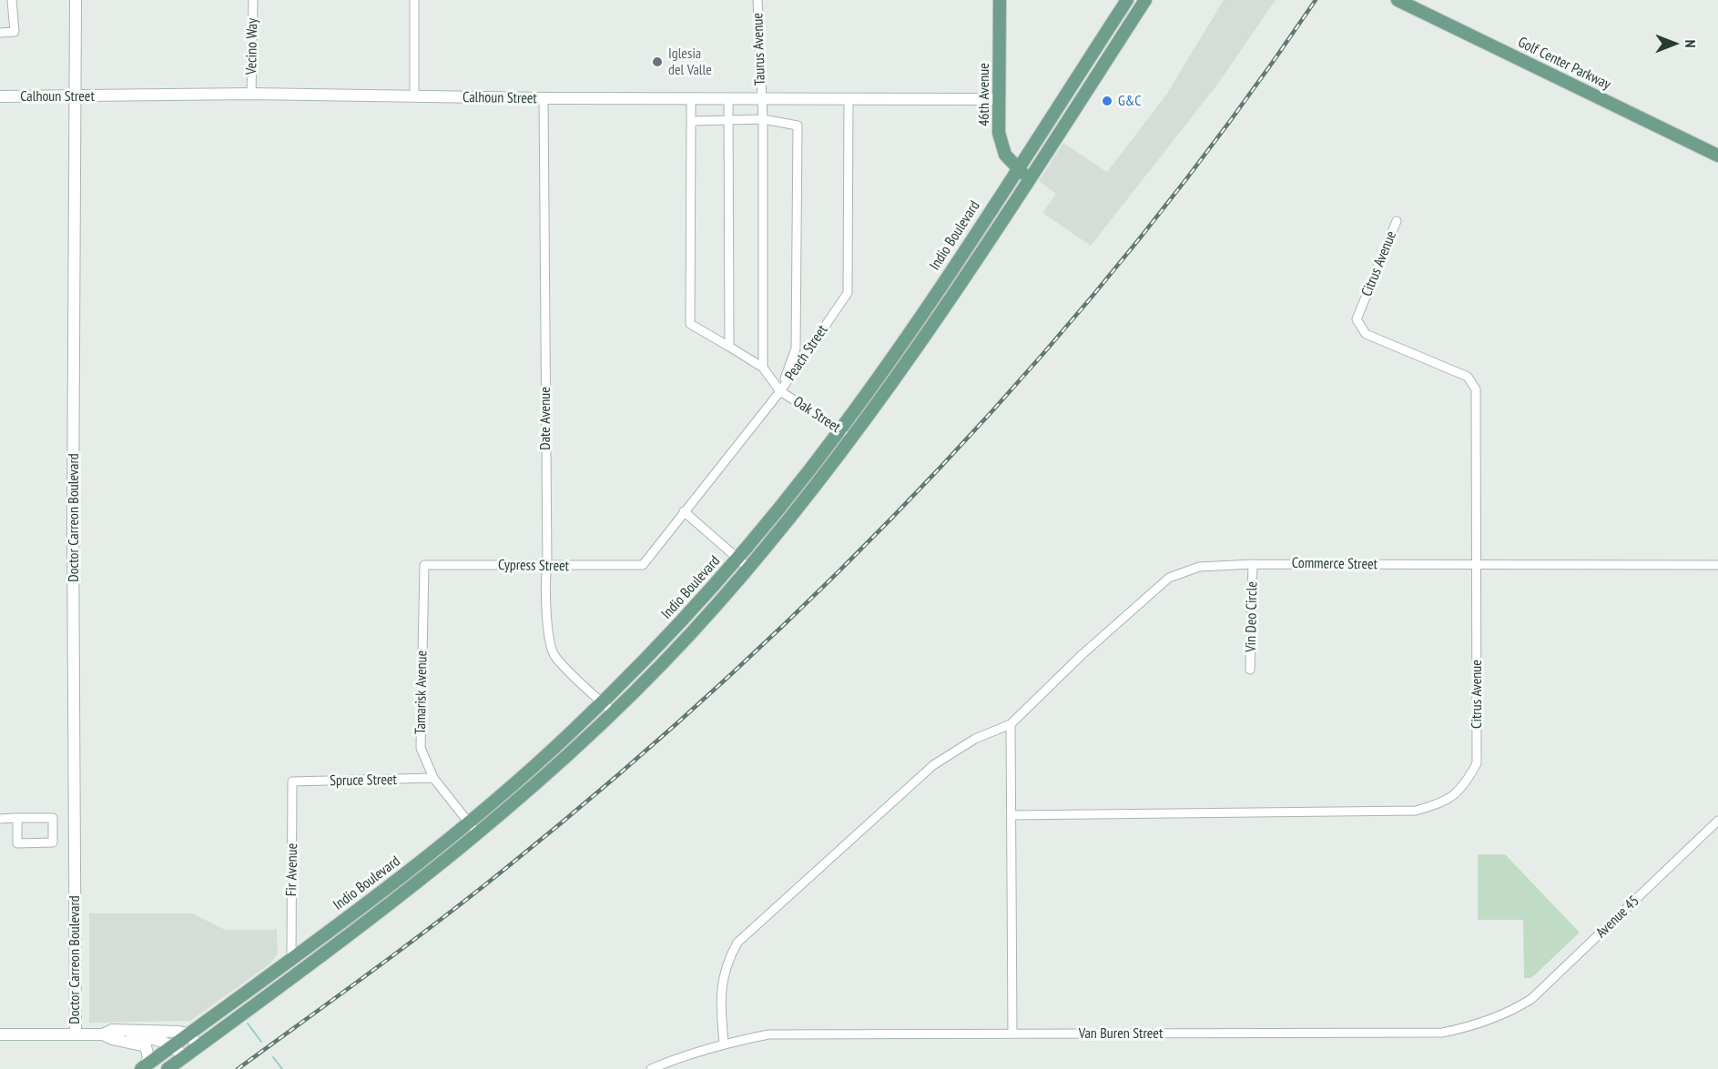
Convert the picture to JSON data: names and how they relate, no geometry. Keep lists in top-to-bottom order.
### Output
{
  "streets": {
    "main road": [
      "Golf Center Parkway",
      "46th Avenue",
      "Calhoun Street",
      "Indio Boulevard",
      "Doctor Carreon Boulevard"
    ],
    "street": [
      "Vecino Way",
      "Taurus Avenue",
      "Citrus Avenue",
      "Peach Street",
      "Oak Street",
      "Date Avenue",
      "Commerce Street",
      "Cypress Street",
      "Vin Deo Circle",
      "Tamarisk Avenue",
      "Spruce Street",
      "Fir Avenue",
      "Avenue 45",
      "Van Buren Street"
    ]
  },
  "crossings": [
    ["Vecino Way", "Calhoun Street"],
    ["Taurus Avenue", "Calhoun Street"],
    ["46th Avenue", "Calhoun Street"],
    ["46th Avenue", "Indio Boulevard"],
    ["Calhoun Street", "Peach Street"],
    ["Calhoun Street", "Date Avenue"],
    ["Calhoun Street", "Doctor Carreon Boulevard"],
    ["Indio Boulevard", "Oak Street"],
    ["Indio Boulevard", "Date Avenue"],
    ["Indio Boulevard", "Tamarisk Avenue"],
    ["Indio Boulevard", "Fir Avenue"],
    ["Citrus Avenue", "Commerce Street"],
    ["Peach Street", "Oak Street"],
    ["Peach Street", "Cypress Street"],
    ["Date Avenue", "Cypress Street"],
    ["Commerce Street", "Vin Deo Circle"],
    ["Cypress Street", "Tamarisk Avenue"],
    ["Tamarisk Avenue", "Spruce Street"],
    ["Spruce Street", "Fir Avenue"],
    ["Avenue 45", "Van Buren Street"]
  ],
  "places": ["Iglesia del Valle", "G&C"],
  "north": "right"
}
